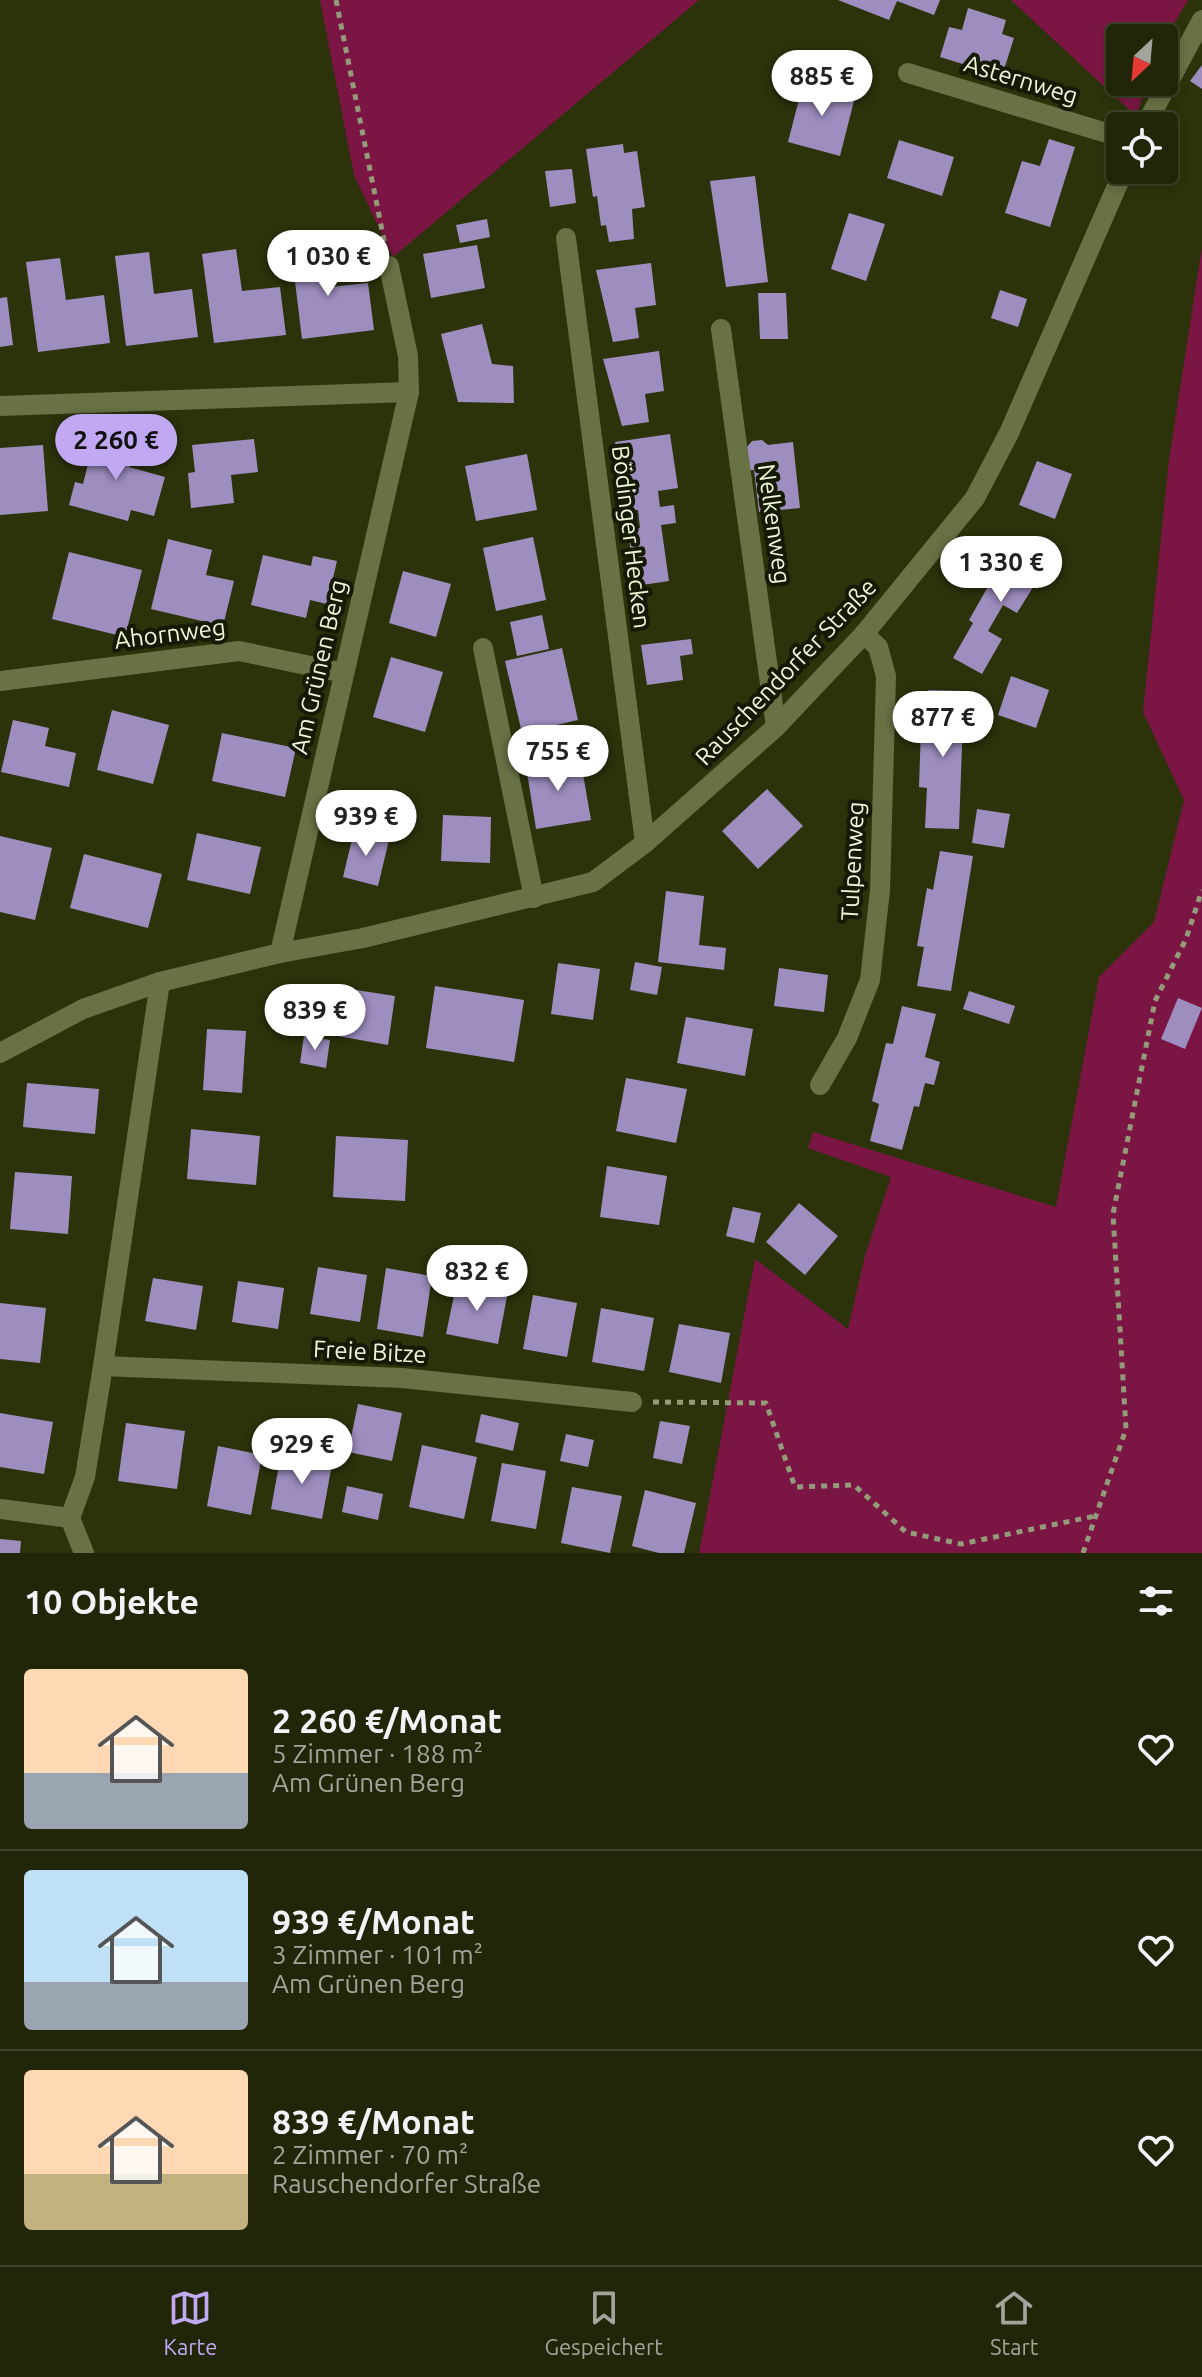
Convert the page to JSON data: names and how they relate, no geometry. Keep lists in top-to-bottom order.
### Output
{
  "streets": {
    "street": [
      "Asternweg",
      "Nelkenweg",
      "Bödinger Hecken",
      "Ahornweg",
      "Am Grünen Berg",
      "Rauschendorfer Straße",
      "Tulpenweg",
      "Freie Bitze"
    ]
  },
  "crossings": [
    ["Nelkenweg", "Rauschendorfer Straße"],
    ["Bödinger Hecken", "Rauschendorfer Straße"],
    ["Ahornweg", "Am Grünen Berg"],
    ["Am Grünen Berg", "Rauschendorfer Straße"],
    ["Rauschendorfer Straße", "Tulpenweg"]
  ],
  "north": "bottom left",
  "page": {
    "price": [
      "885 €",
      "1 030 €",
      "2 260 €",
      "1 330 €",
      "877 €",
      "755 €",
      "939 €",
      "839 €",
      "832 €",
      "929 €"
    ],
    "heading": "10 Objekte",
    "list": [
      {
        "name": "2 260 €/Monat",
        "note": "5 Zimmer · 188 m² · Am Grünen Berg"
      },
      {
        "name": "939 €/Monat",
        "note": "3 Zimmer · 101 m² · Am Grünen Berg"
      },
      {
        "name": "839 €/Monat",
        "note": "2 Zimmer · 70 m² · Rauschendorfer Straße"
      }
    ],
    "tabs": ["Karte", "Gespeichert", "Start"]
  }
}
